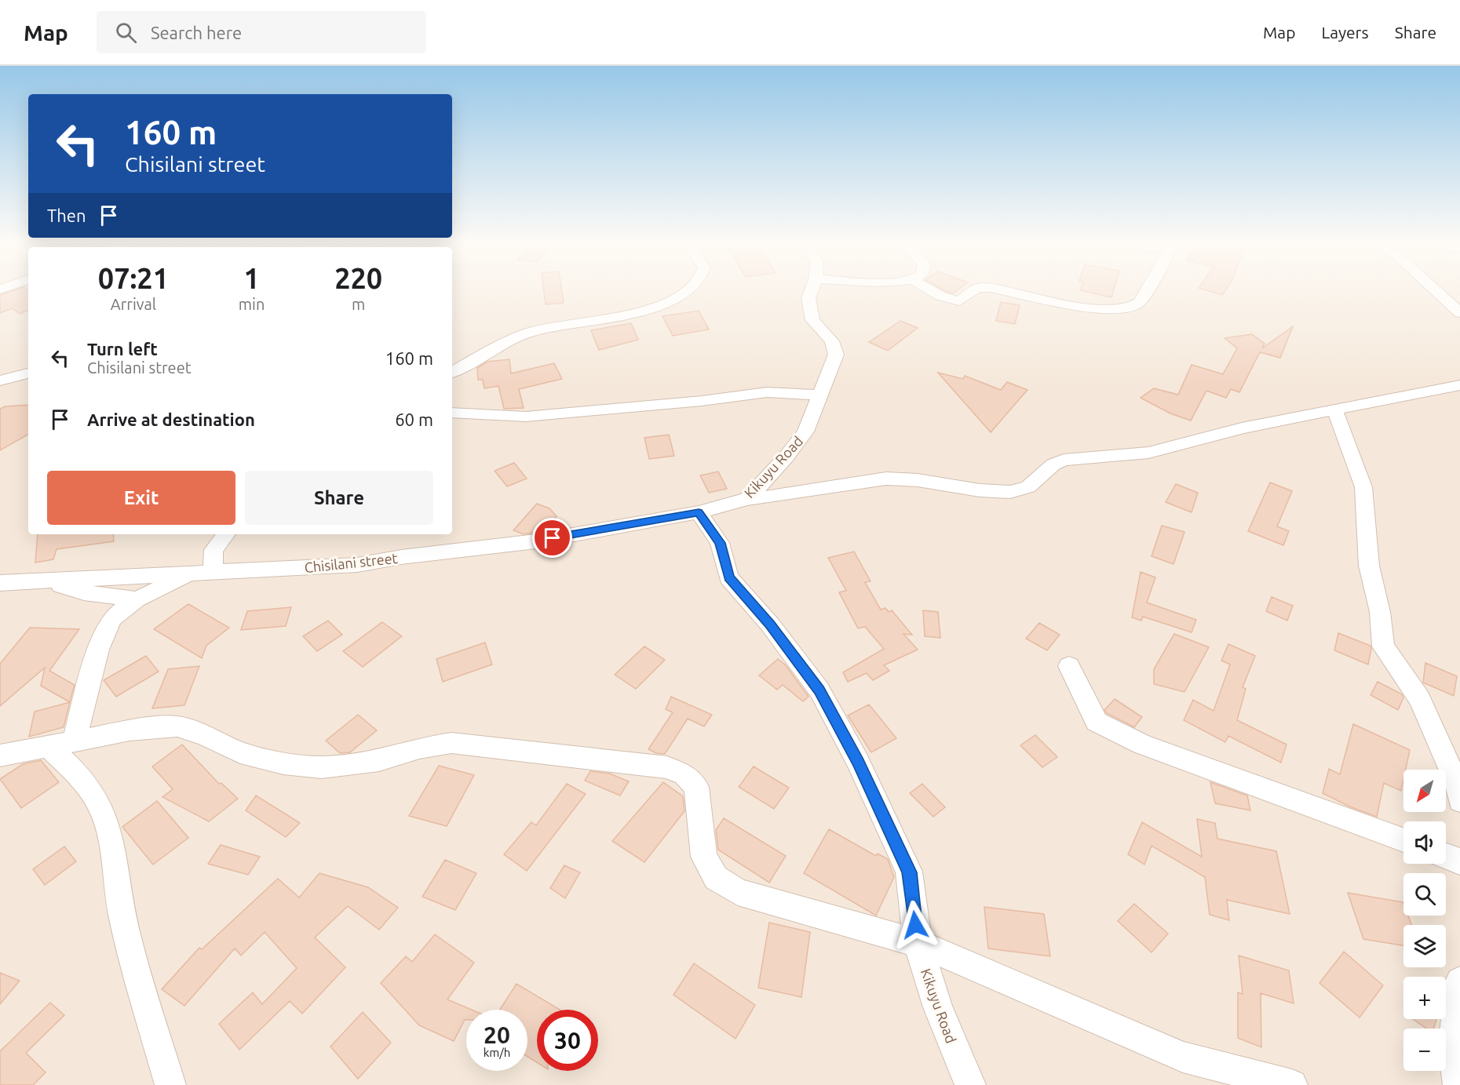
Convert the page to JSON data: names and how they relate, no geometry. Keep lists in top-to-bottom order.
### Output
{
  "streets": {
    "street": ["Kikuyu Road", "Chisilani street"]
  },
  "crossings": [
    ["Kikuyu Road", "Chisilani street"]
  ],
  "north": "bottom left",
  "page": {
    "header": "Map",
    "search": "Search here",
    "nav": ["Map", "Layers", "Share"],
    "turn": ["160 m", "Chisilani street"],
    "then": "Then",
    "eta": [
      "07:21",
      "Arrival",
      "1",
      "min",
      "220",
      "m"
    ],
    "list": [
      {
        "name": "Turn left",
        "note": "Chisilani street",
        "value": "160 m"
      },
      {
        "name": "Arrive at destination",
        "value": "60 m"
      }
    ],
    "buttons": ["Exit", "Share"],
    "map_buttons": ["+", "−"],
    "speed": "20 km/h",
    "limit": "30"
  }
}
